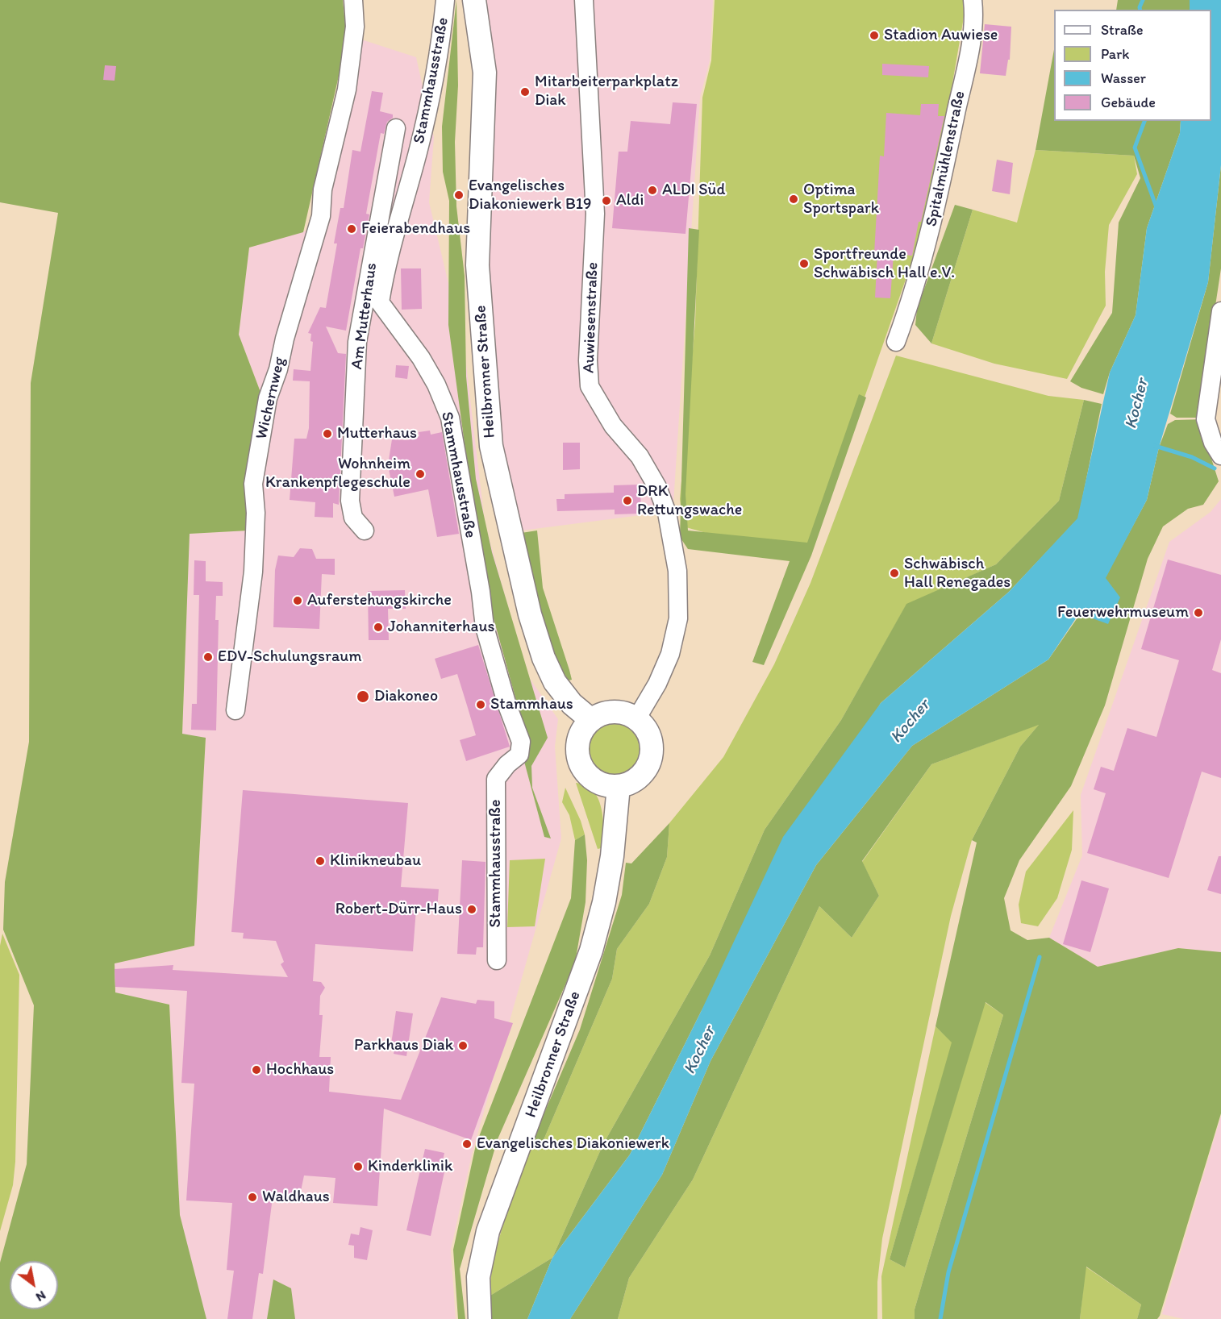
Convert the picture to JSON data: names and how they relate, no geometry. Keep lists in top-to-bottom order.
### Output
{
  "streets": {
    "main road": ["Heilbronner Straße"],
    "street": [
      "Stammhausstraße",
      "Spitalmühlenstraße",
      "Am Mutterhaus",
      "Auwiesenstraße",
      "Wichernweg"
    ]
  },
  "crossings": [
    ["Auwiesenstraße", "Heilbronner Straße"]
  ],
  "water": ["Kocher"],
  "places": [
    "Stadion Auwiese",
    "Mitarbeiterparkplatz Diak",
    "ALDI Süd",
    "Evangelisches Diakoniewerk B19",
    "Optima Sportspark",
    "Aldi",
    "Feierabendhaus",
    "Sportfreunde Schwäbisch Hall e.V.",
    "Mutterhaus",
    "Wohnheim Krankenpflegeschule",
    "DRK Rettungswache",
    "Schwäbisch Hall Renegades",
    "Auferstehungskirche",
    "Feuerwehrmuseum",
    "Johanniterhaus",
    "EDV-Schulungsraum",
    "Diakoneo",
    "Stammhaus",
    "Klinikneubau",
    "Robert-Dürr-Haus",
    "Parkhaus Diak",
    "Hochhaus",
    "Evangelisches Diakoniewerk",
    "Kinderklinik",
    "Waldhaus"
  ],
  "legend": [
    "Straße",
    "Park",
    "Wasser",
    "Gebäude"
  ],
  "north": "bottom right"
}
